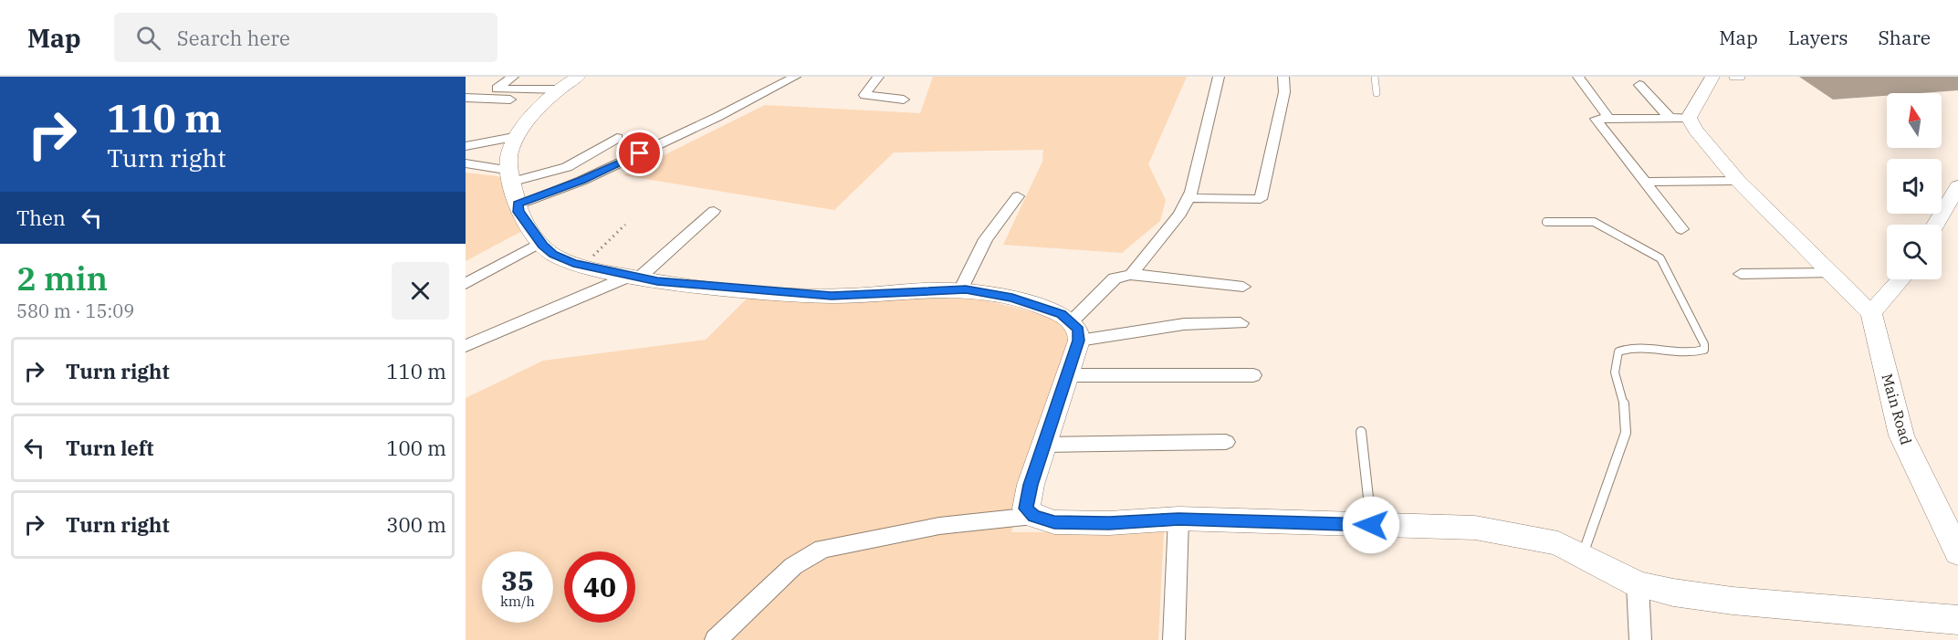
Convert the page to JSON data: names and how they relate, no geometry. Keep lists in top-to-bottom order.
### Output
{
  "streets": {
    "street": ["Main Road"]
  },
  "north": "top",
  "page": {
    "header": "Map",
    "search": "Search here",
    "nav": ["Map", "Layers", "Share"],
    "turn": ["110 m", "Turn right"],
    "then": "Then",
    "heading": ["2 min", "580 m · 15:09"],
    "list": [
      {
        "name": "Turn right",
        "value": "110 m"
      },
      {
        "name": "Turn left",
        "value": "100 m"
      },
      {
        "name": "Turn right",
        "value": "300 m"
      }
    ],
    "speed": "35 km/h",
    "limit": "40"
  }
}
